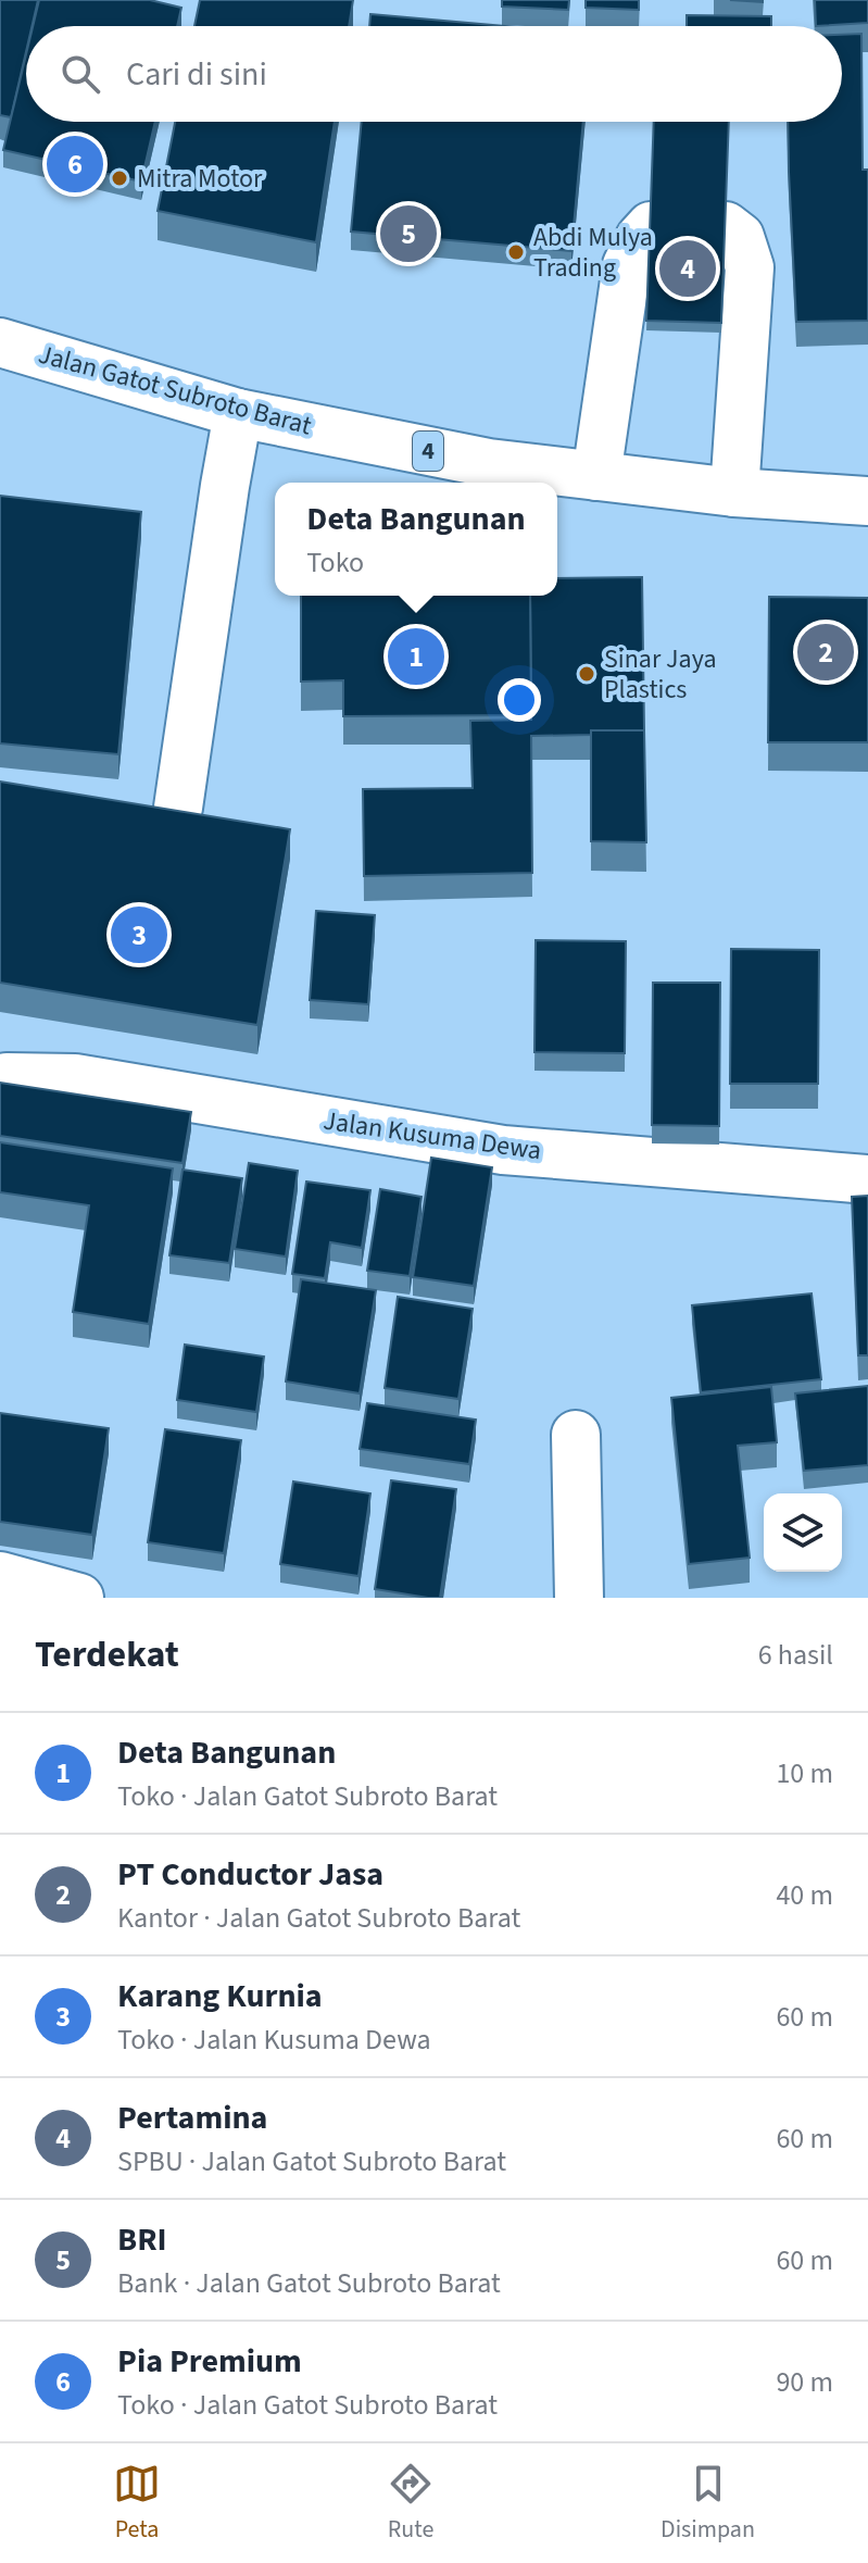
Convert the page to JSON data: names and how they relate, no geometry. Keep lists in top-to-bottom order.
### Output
{
  "streets": {
    "main road": ["Jalan Gatot Subroto Barat", "4", "Jalan Kusuma Dewa"]
  },
  "places": ["Mitra Motor", "Abdi Mulya Trading", "Sinar Jaya Plastics"],
  "page": {
    "search": "Cari di sini",
    "pins": [
      "6",
      "5",
      "4",
      "2",
      "1",
      "3"
    ],
    "popup": ["Deta Bangunan", "Toko"],
    "heading": ["Terdekat", "6 hasil"],
    "list": [
      {
        "mark": "1",
        "name": "Deta Bangunan",
        "note": "Toko · Jalan Gatot Subroto Barat",
        "value": "10 m"
      },
      {
        "mark": "2",
        "name": "PT Conductor Jasa",
        "note": "Kantor · Jalan Gatot Subroto Barat",
        "value": "40 m"
      },
      {
        "mark": "3",
        "name": "Karang Kurnia",
        "note": "Toko · Jalan Kusuma Dewa",
        "value": "60 m"
      },
      {
        "mark": "4",
        "name": "Pertamina",
        "note": "SPBU · Jalan Gatot Subroto Barat",
        "value": "60 m"
      },
      {
        "mark": "5",
        "name": "BRI",
        "note": "Bank · Jalan Gatot Subroto Barat",
        "value": "60 m"
      },
      {
        "mark": "6",
        "name": "Pia Premium",
        "note": "Toko · Jalan Gatot Subroto Barat",
        "value": "90 m"
      }
    ],
    "nav": ["Peta", "Rute", "Disimpan"]
  }
}
